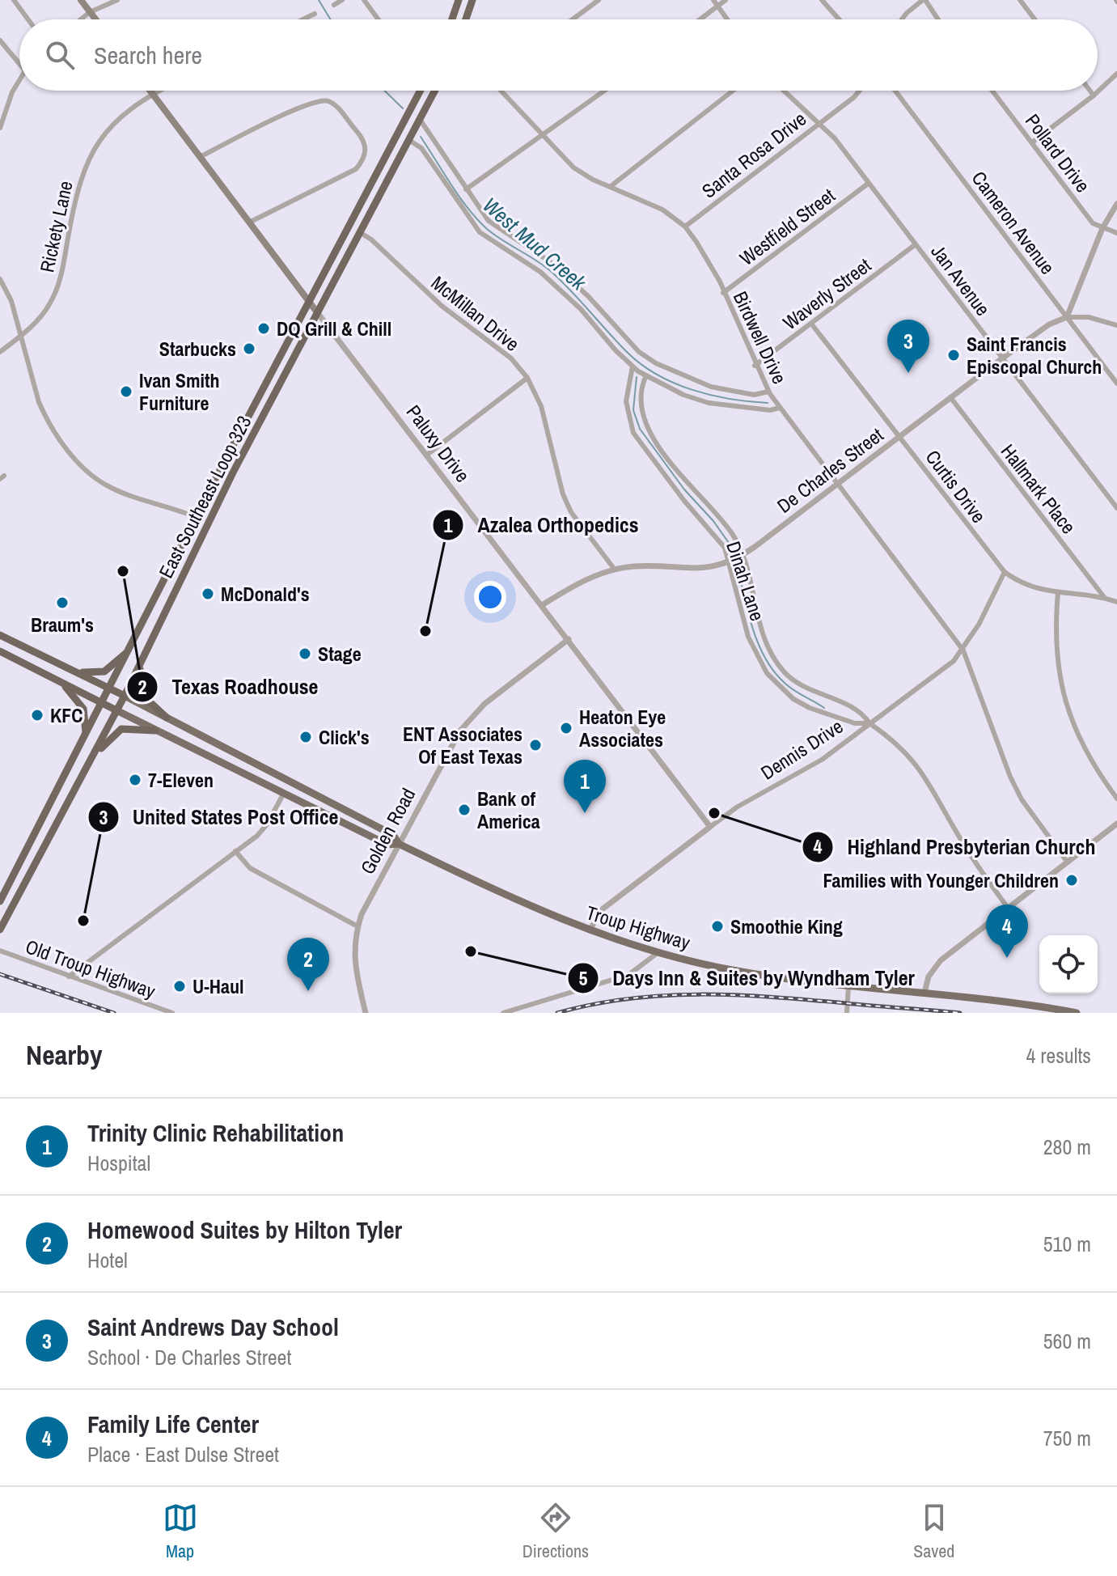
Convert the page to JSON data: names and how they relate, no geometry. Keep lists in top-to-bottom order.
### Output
{
  "streets": {
    "highway": ["East Southeast Loop 323", "Troup Highway"],
    "main road": ["Paluxy Drive"],
    "street": [
      "Pollard Drive",
      "Santa Rosa Drive",
      "Cameron Avenue",
      "Rickety Lane",
      "Westfield Street",
      "Jan Avenue",
      "Waverly Street",
      "McMillan Drive",
      "Birdwell Drive",
      "De Charles Street",
      "Curtis Drive",
      "Hallmark Place",
      "Dinah Lane",
      "Dennis Drive",
      "Golden Road",
      "Old Troup Highway"
    ]
  },
  "crossings": [
    ["Santa Rosa Drive", "Jan Avenue"],
    ["Santa Rosa Drive", "Birdwell Drive"],
    ["Cameron Avenue", "De Charles Street"],
    ["Rickety Lane", "Paluxy Drive"],
    ["Westfield Street", "Jan Avenue"],
    ["Westfield Street", "Birdwell Drive"],
    ["Jan Avenue", "Waverly Street"],
    ["Jan Avenue", "De Charles Street"],
    ["Waverly Street", "Birdwell Drive"],
    ["Waverly Street", "Curtis Drive"],
    ["McMillan Drive", "De Charles Street"],
    ["McMillan Drive", "East Southeast Loop 323"],
    ["Birdwell Drive", "De Charles Street"],
    ["Birdwell Drive", "Dennis Drive"],
    ["Paluxy Drive", "De Charles Street"],
    ["Paluxy Drive", "East Southeast Loop 323"],
    ["Paluxy Drive", "Dennis Drive"],
    ["Paluxy Drive", "Golden Road"],
    ["De Charles Street", "Curtis Drive"],
    ["De Charles Street", "Hallmark Place"],
    ["De Charles Street", "Dinah Lane"],
    ["Curtis Drive", "Hallmark Place"],
    ["Curtis Drive", "Dennis Drive"],
    ["East Southeast Loop 323", "Troup Highway"],
    ["Dinah Lane", "Dennis Drive"],
    ["Dennis Drive", "Troup Highway"],
    ["Golden Road", "Troup Highway"]
  ],
  "water": ["West Mud Creek"],
  "places": [
    "DQ Grill & Chill",
    "Starbucks",
    "Saint Francis Episcopal Church",
    "Ivan Smith Furniture",
    "Texas Roadhouse",
    "McDonald's",
    "Braum's",
    "Azalea Orthopedics",
    "Stage",
    "KFC",
    "Heaton Eye Associates",
    "Click's",
    "ENT Associates Of East Texas",
    "7-Eleven",
    "Bank of America",
    "Highland Presbyterian Church",
    "Families with Younger Children",
    "United States Post Office",
    "Smoothie King",
    "Days Inn & Suites by Wyndham Tyler",
    "U-Haul"
  ],
  "page": {
    "search": "Search here",
    "pins": [
      "3",
      "1",
      "4",
      "2"
    ],
    "heading": ["Nearby", "4 results"],
    "list": [
      {
        "mark": "1",
        "name": "Trinity Clinic Rehabilitation",
        "note": "Hospital",
        "value": "280 m"
      },
      {
        "mark": "2",
        "name": "Homewood Suites by Hilton Tyler",
        "note": "Hotel",
        "value": "510 m"
      },
      {
        "mark": "3",
        "name": "Saint Andrews Day School",
        "note": "School · De Charles Street",
        "value": "560 m"
      },
      {
        "mark": "4",
        "name": "Family Life Center",
        "note": "Place · East Dulse Street",
        "value": "750 m"
      }
    ],
    "nav": ["Map", "Directions", "Saved"]
  }
}
